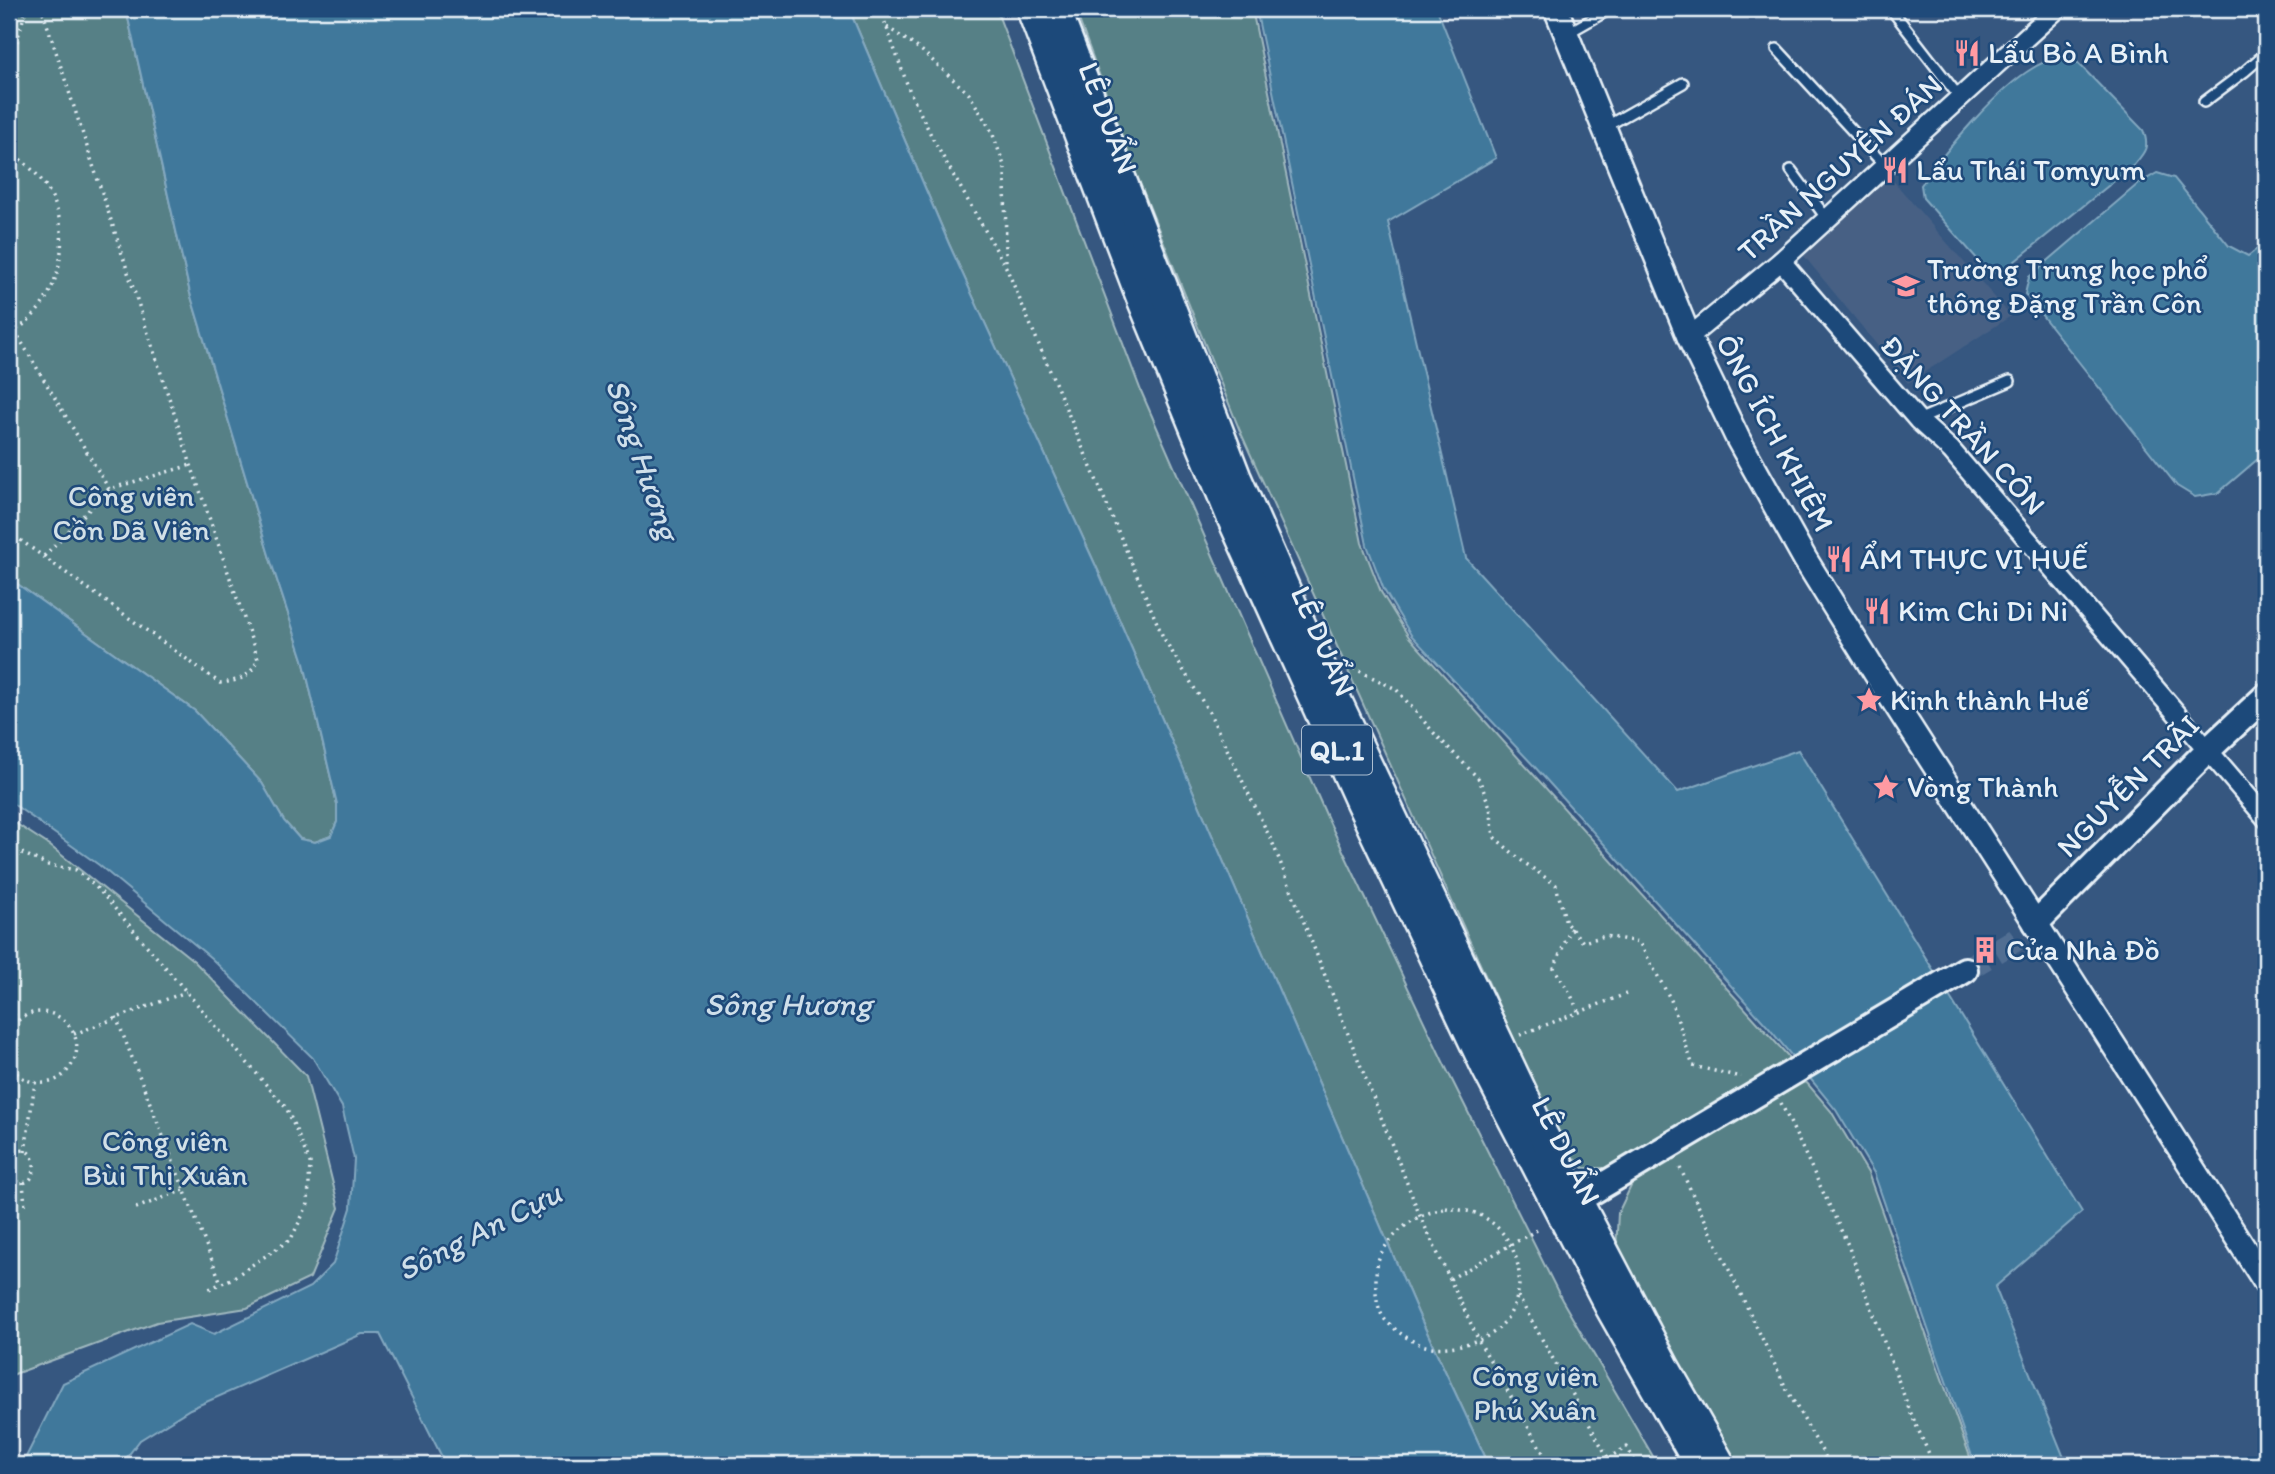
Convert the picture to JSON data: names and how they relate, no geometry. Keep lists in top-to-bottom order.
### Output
{
  "streets": {
    "main road": ["LÊ DUẨN", "QL.1", "NGUYỄN TRÃI"],
    "street": ["TRẦN NGUYÊN ĐÁN", "ĐẶNG TRẦN CÔN", "ÔNG ÍCH KHIÊM"]
  },
  "crossings": [
    ["TRẦN NGUYÊN ĐÁN", "ĐẶNG TRẦN CÔN"],
    ["TRẦN NGUYÊN ĐÁN", "ÔNG ÍCH KHIÊM"],
    ["ĐẶNG TRẦN CÔN", "NGUYỄN TRÃI"],
    ["ÔNG ÍCH KHIÊM", "NGUYỄN TRÃI"]
  ],
  "water": ["Sông Hương", "Sông An Cựu"],
  "parks": ["Công viên Cồn Dã Viên", "Công viên Bùi Thị Xuân", "Công viên Phú Xuân"],
  "places": {
    "restaurant": [
      "Lẩu Bò A Bình",
      "Lẩu Thái Tomyum",
      "ẨM THỰC VỊ HUẾ",
      "Kim Chi Di Ni"
    ],
    "school or university": ["Trường Trung học phổ thông Đặng Trần Côn"],
    "place": ["Kinh thành Huế", "Vòng Thành"],
    "building": ["Cửa Nhà Đồ"]
  }
}
